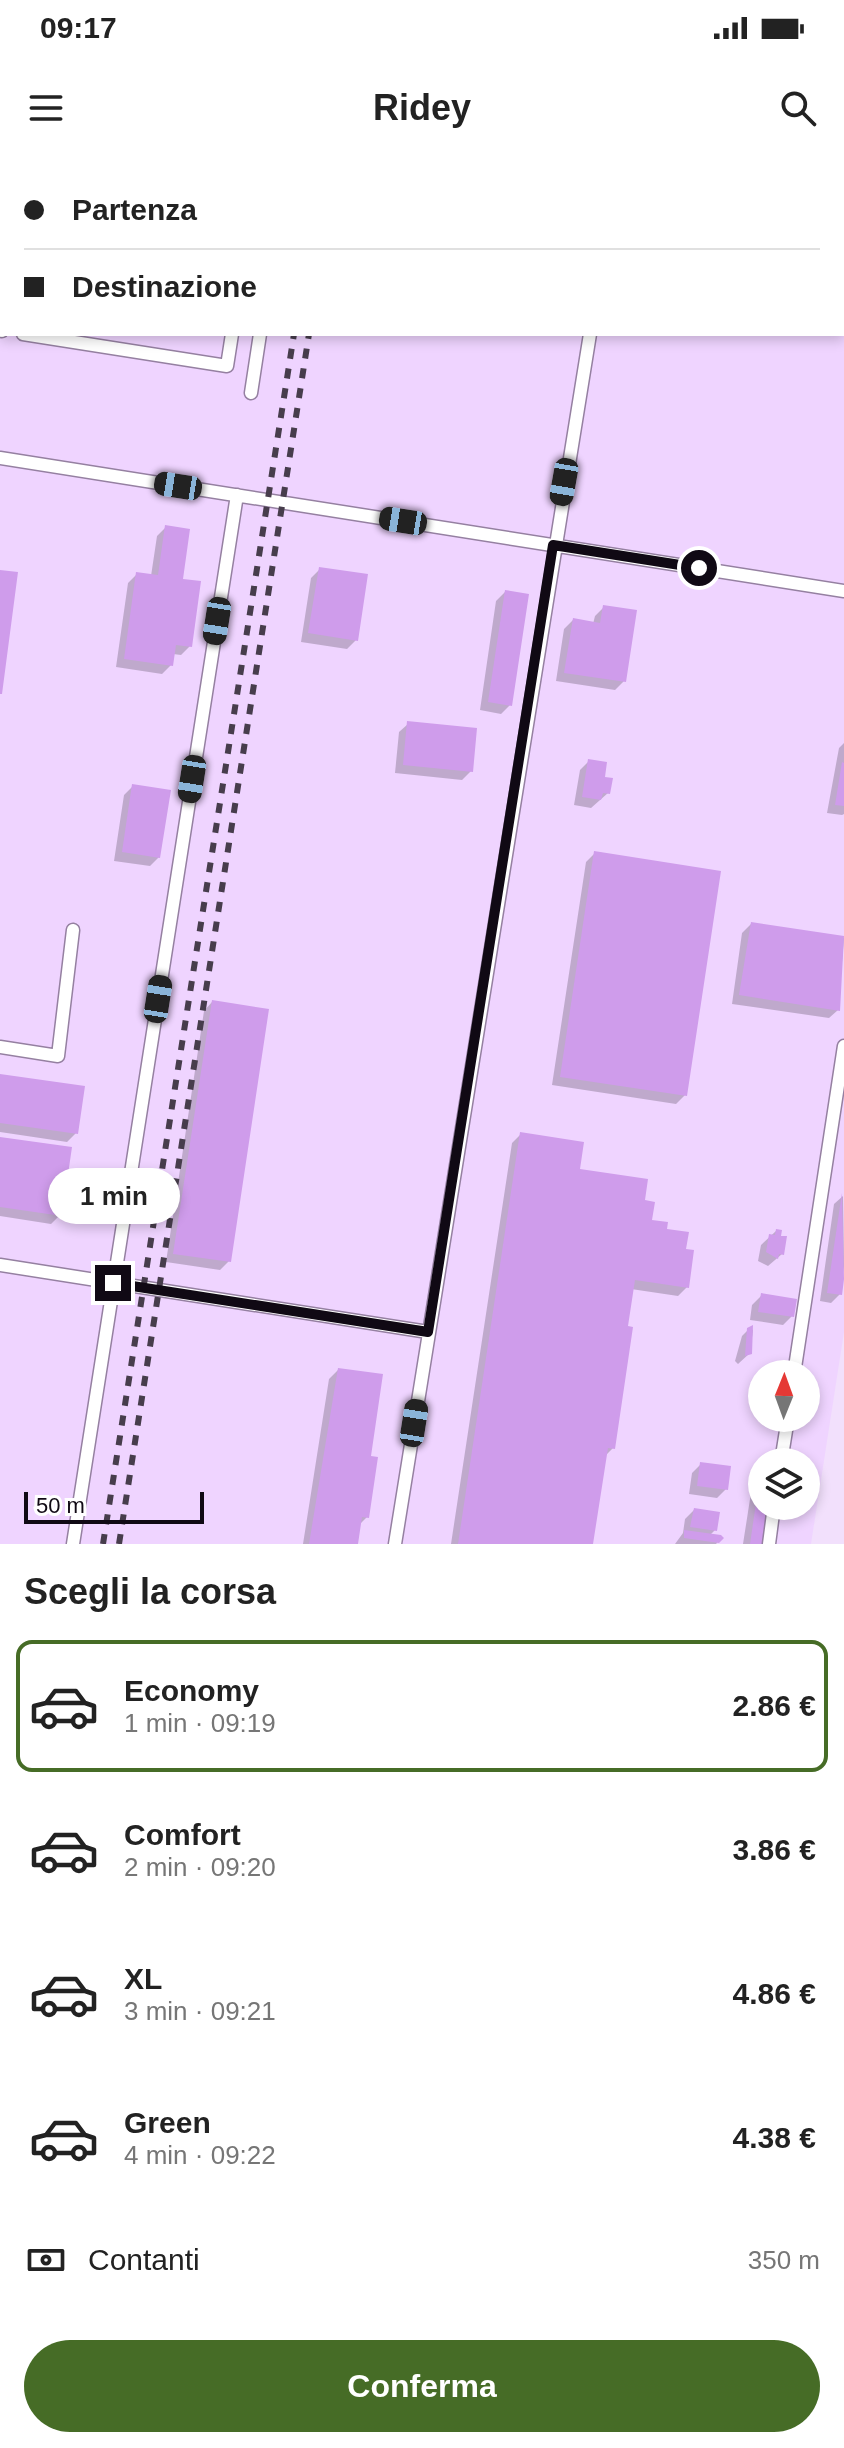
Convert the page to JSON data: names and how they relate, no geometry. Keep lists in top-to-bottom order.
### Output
{
  "scale_bar": "50 m",
  "north": "top",
  "page": {
    "status": "09:17",
    "header": "Ridey",
    "banner": ["Partenza", "Destinazione"],
    "bubble": "1 min",
    "scale": "50 m",
    "heading": "Scegli la corsa",
    "list": [
      {
        "name": "Economy",
        "note": "1 min · 09:19",
        "value": "2.86 €"
      },
      {
        "name": "Comfort",
        "note": "2 min · 09:20",
        "value": "3.86 €"
      },
      {
        "name": "XL",
        "note": "3 min · 09:21",
        "value": "4.86 €"
      },
      {
        "name": "Green",
        "note": "4 min · 09:22",
        "value": "4.38 €"
      }
    ],
    "pay": ["Contanti", "350 m"],
    "buttons": "Conferma"
  }
}
